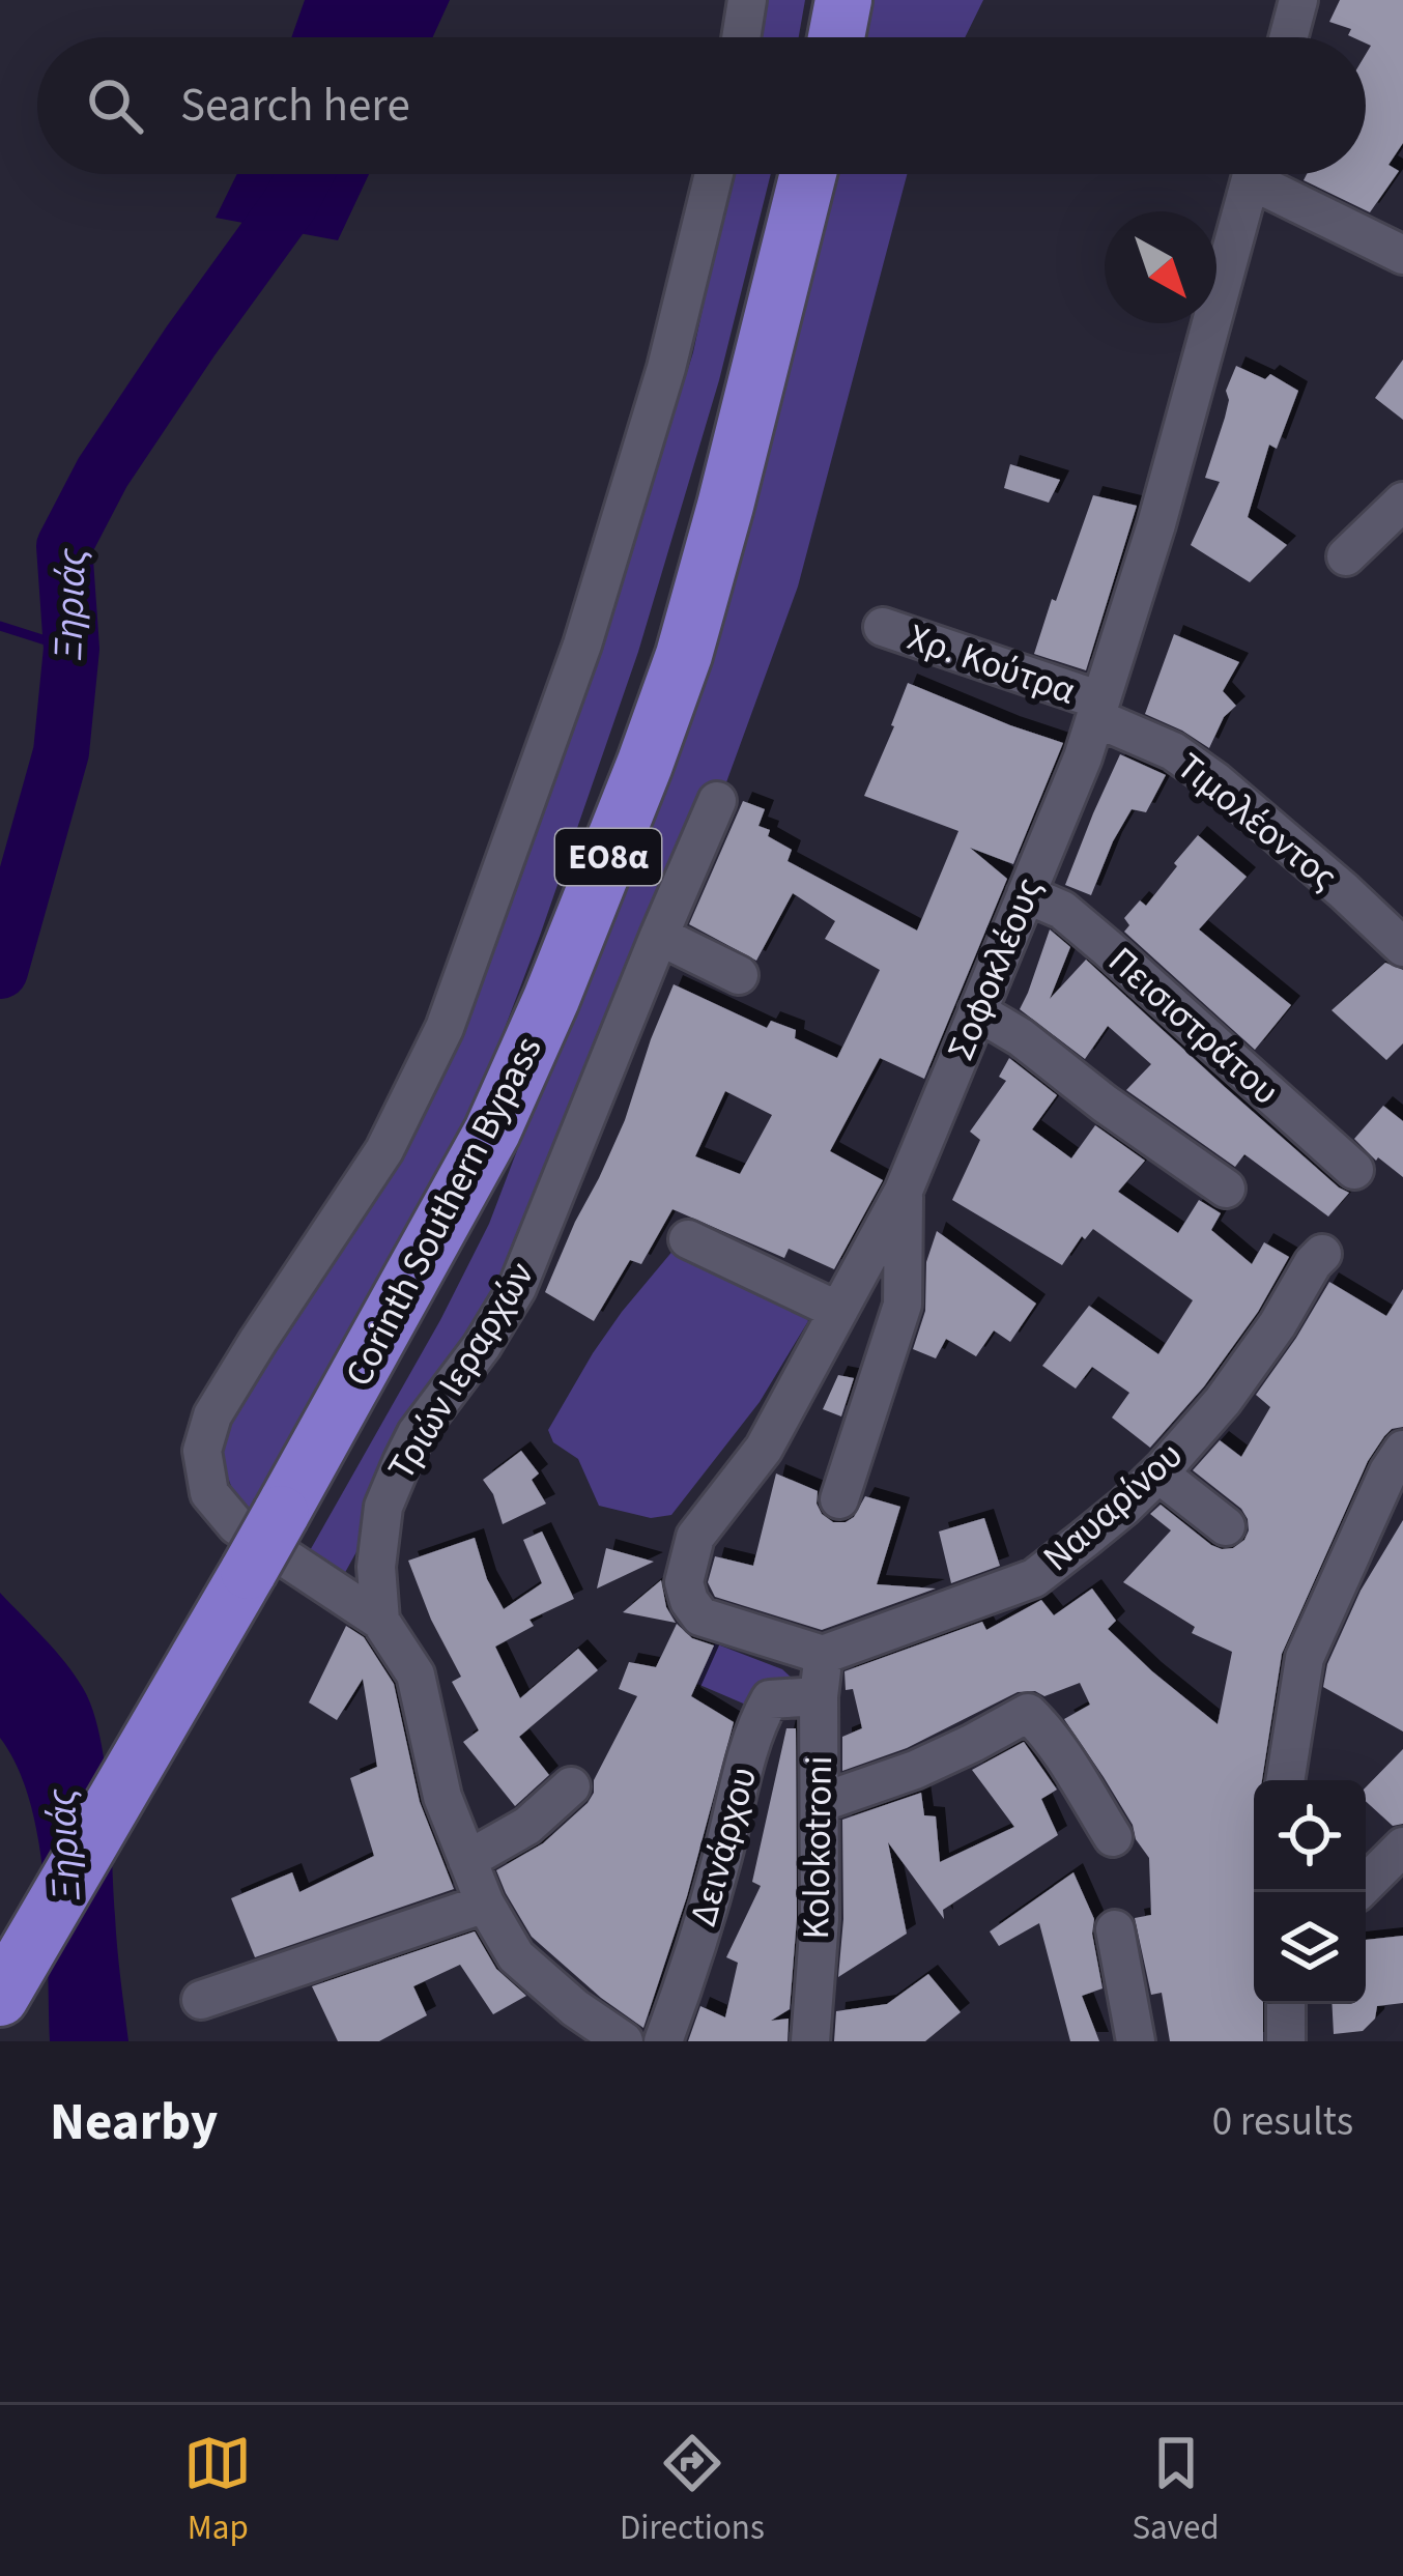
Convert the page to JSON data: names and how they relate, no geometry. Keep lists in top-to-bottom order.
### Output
{
  "streets": {
    "highway": ["ΕΟ8α", "Corinth Southern Bypass"],
    "street": [
      "Χρ. Κούτρα",
      "Τιμολέοντος",
      "Σοφοκλέους",
      "Πεισιστράτου",
      "Τριών Ιεραρχών",
      "Ναυαρίνου",
      "Δεινάρχου",
      "Kolokotroni"
    ]
  },
  "crossings": [
    ["Χρ. Κούτρα", "Τιμολέοντος"],
    ["Χρ. Κούτρα", "Σοφοκλέους"],
    ["Τιμολέοντος", "Σοφοκλέους"],
    ["Σοφοκλέους", "Πεισιστράτου"],
    ["Σοφοκλέους", "Ναυαρίνου"],
    ["Σοφοκλέους", "Kolokotroni"],
    ["Ναυαρίνου", "Kolokotroni"],
    ["Δεινάρχου", "Kolokotroni"]
  ],
  "water": ["Ξηριάς"],
  "north": "bottom right",
  "page": {
    "search": "Search here",
    "heading": ["Nearby", "0 results"],
    "nav": ["Map", "Directions", "Saved"]
  }
}
